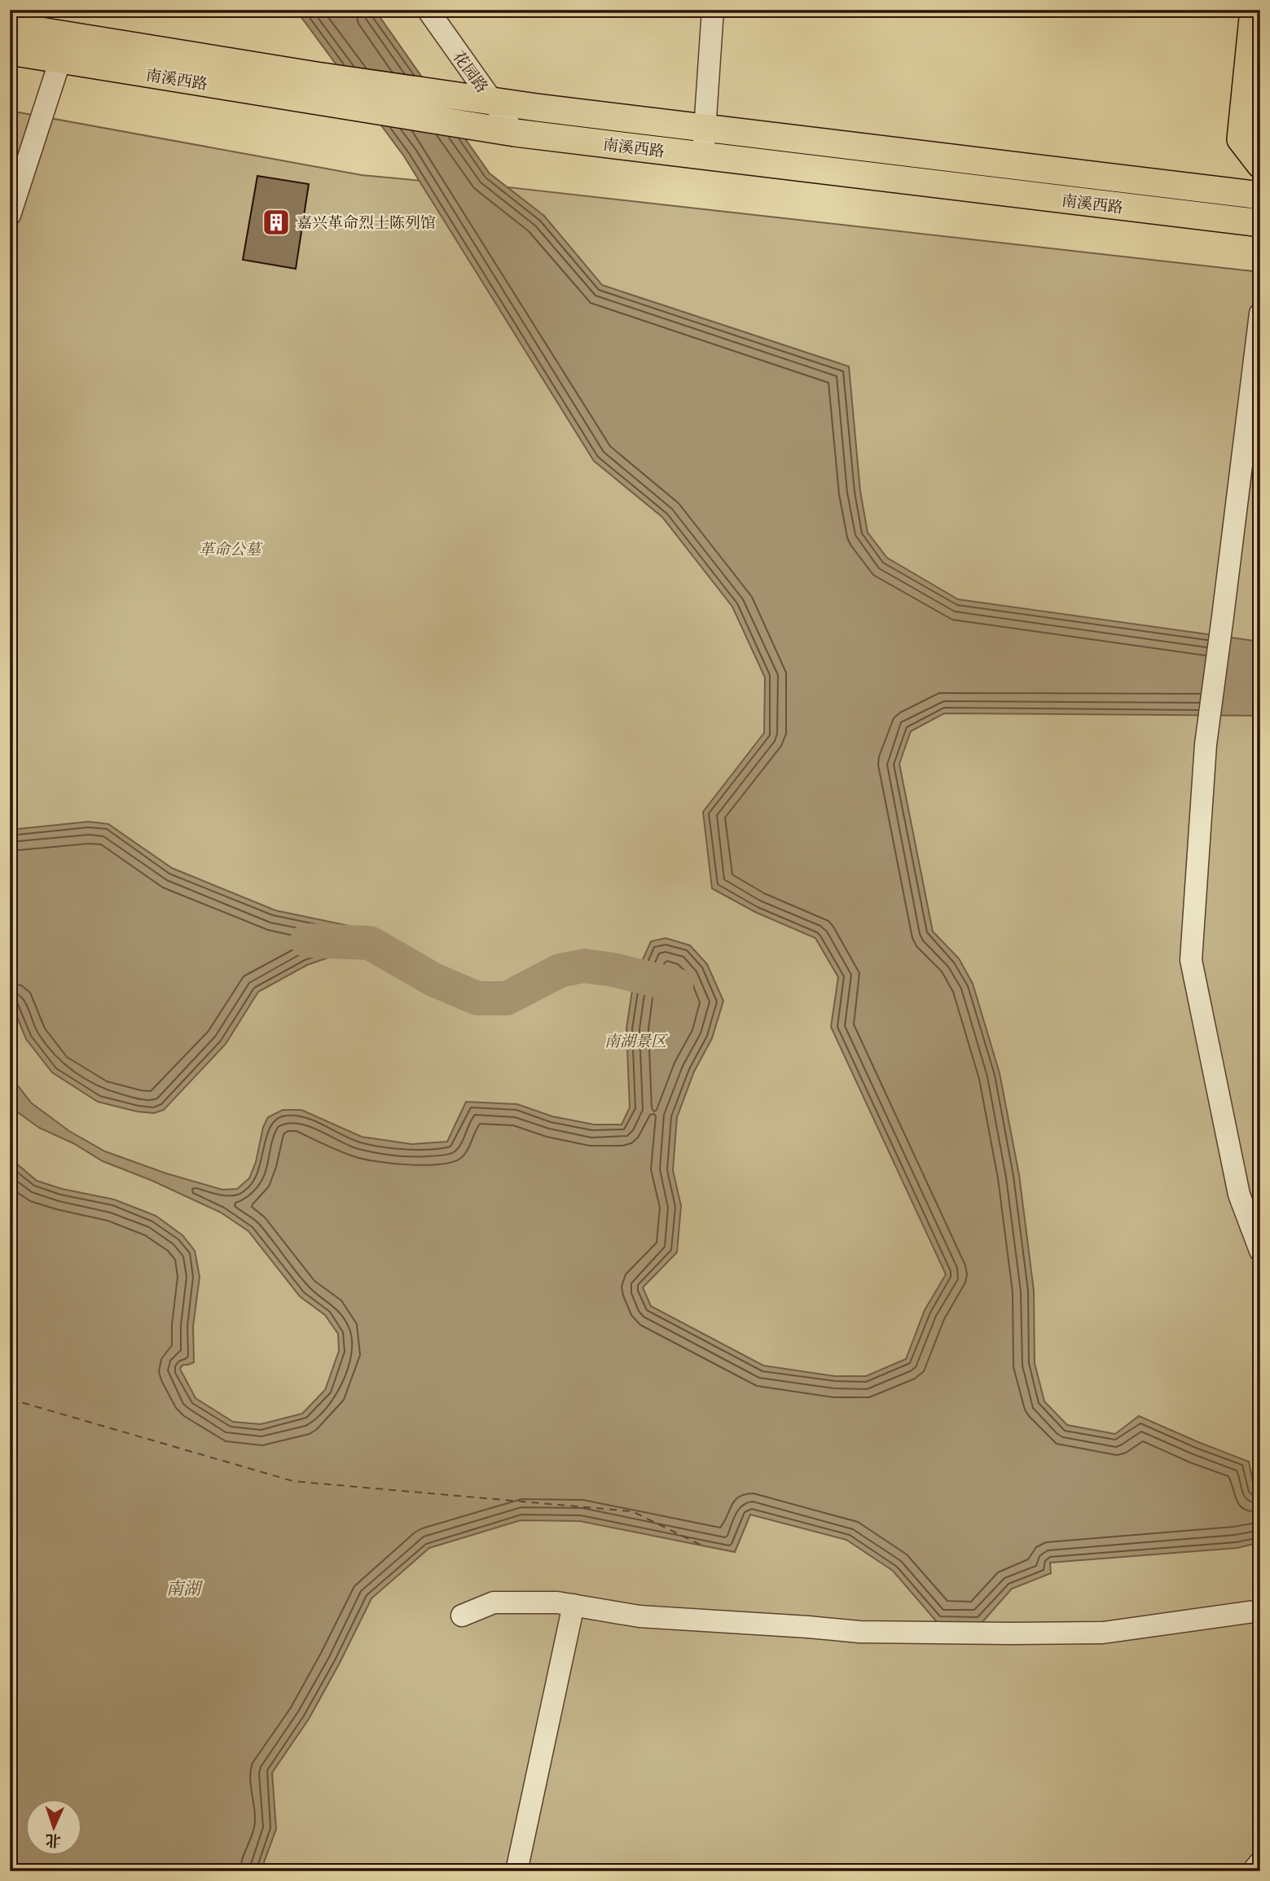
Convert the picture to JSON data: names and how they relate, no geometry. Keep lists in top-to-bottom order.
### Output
{
  "streets": {
    "main road": ["南溪西路"],
    "street": ["花园路"]
  },
  "crossings": [
    ["花园路", "南溪西路"]
  ],
  "water": ["南湖"],
  "parks": ["革命公墓", "南湖景区"],
  "places": {
    "building": ["嘉兴革命烈士陈列馆"]
  },
  "north": "bottom"
}
